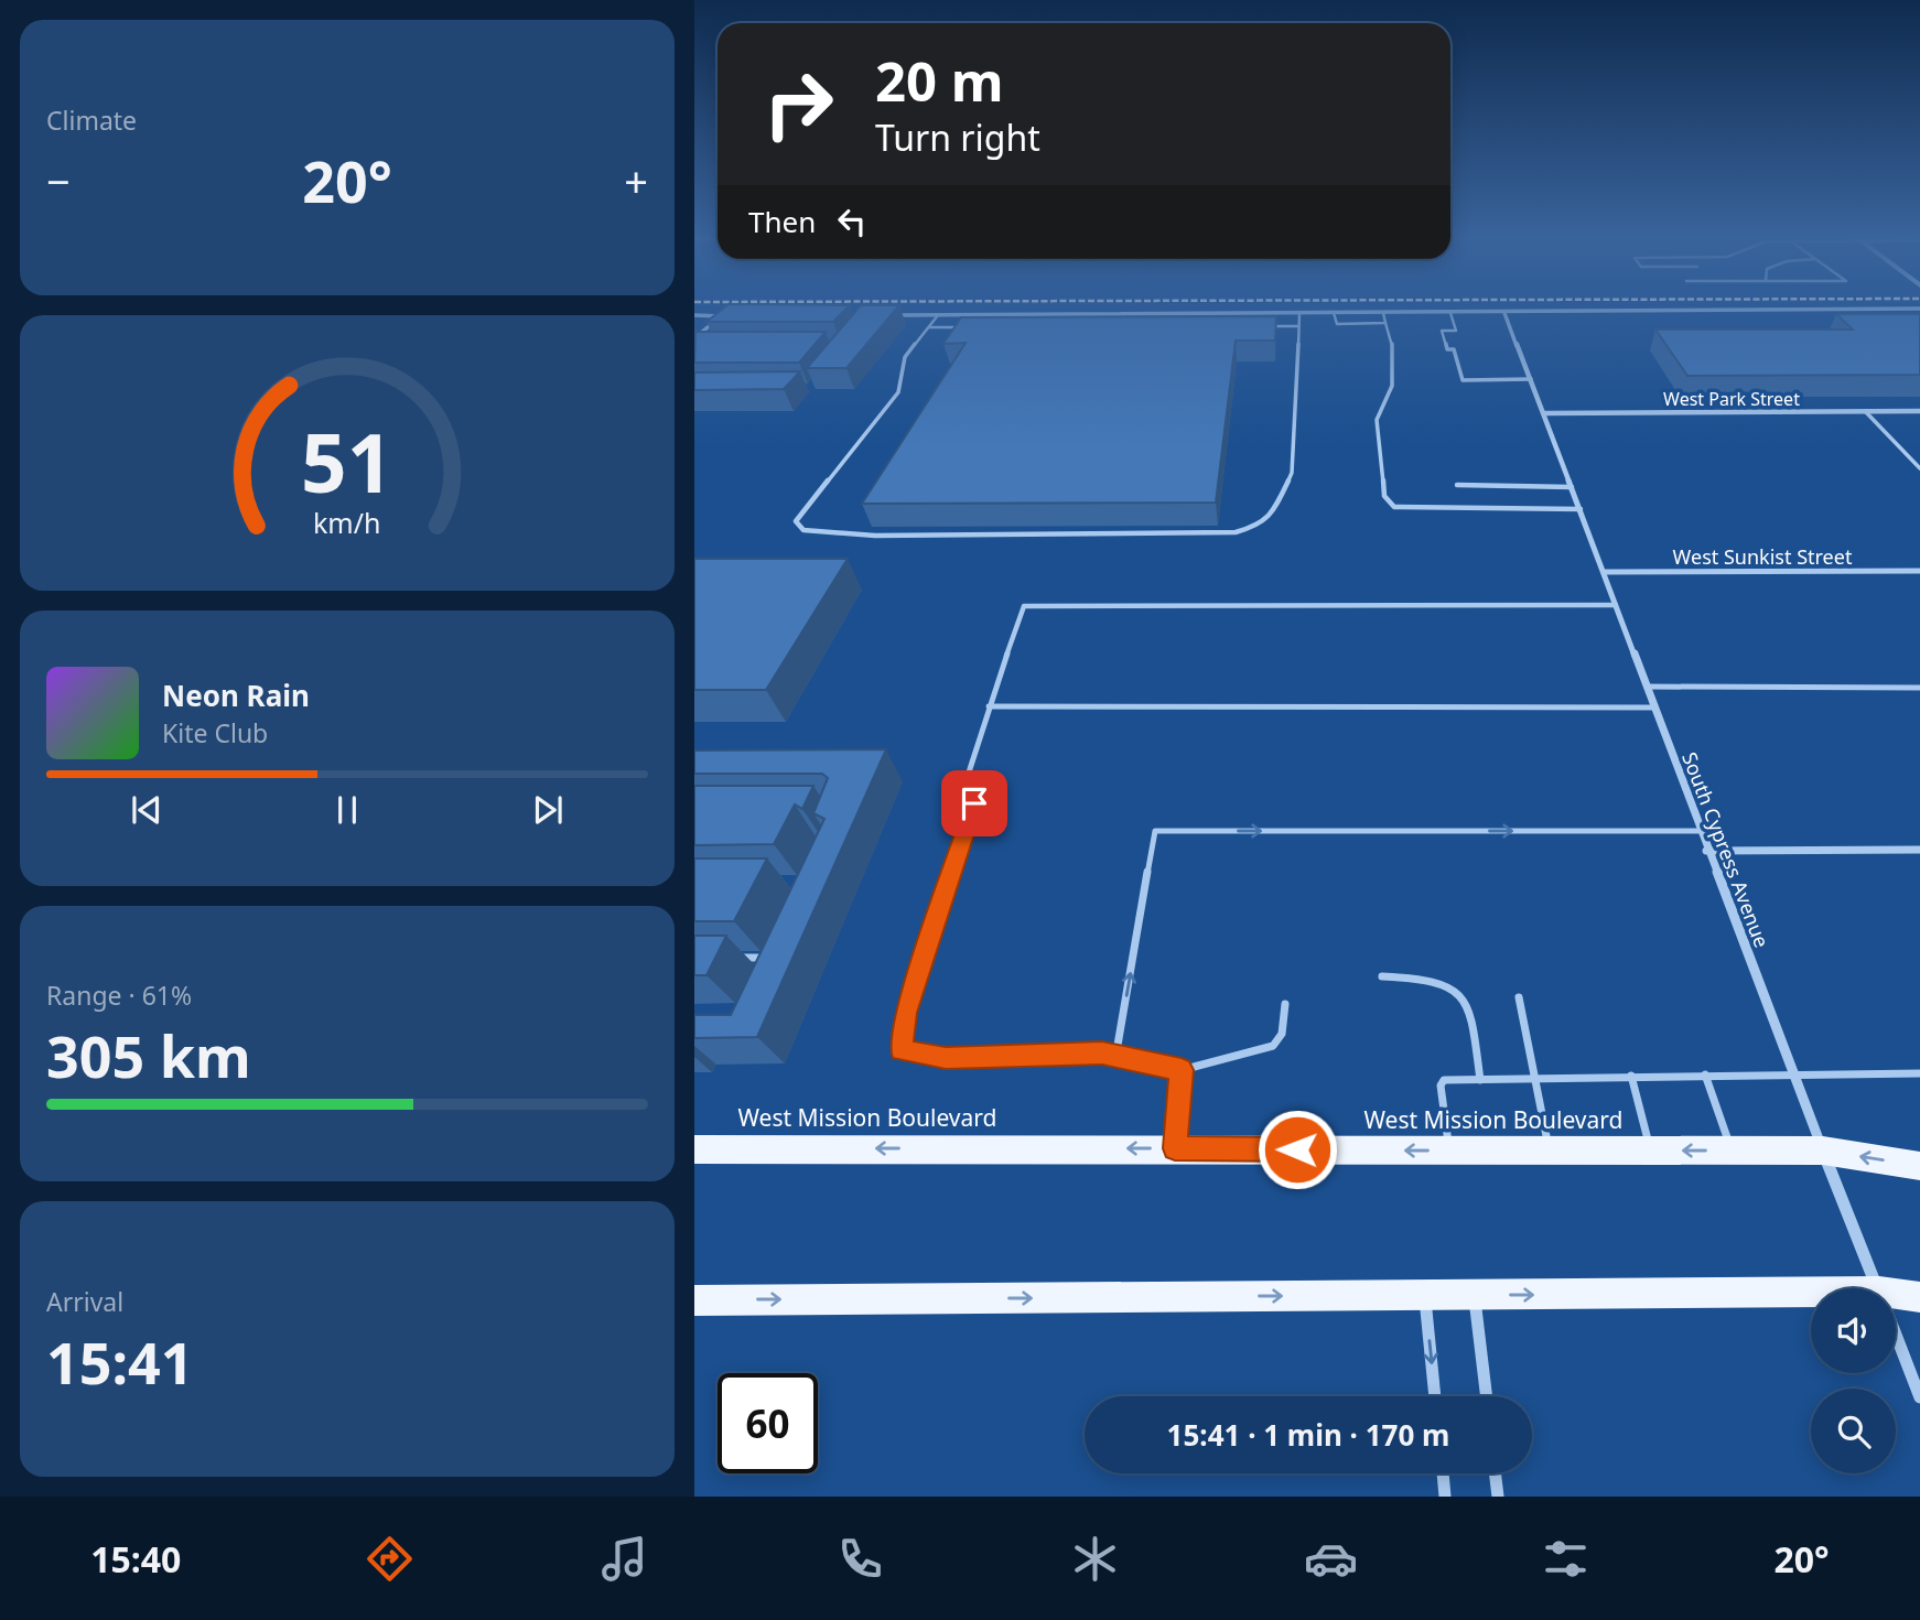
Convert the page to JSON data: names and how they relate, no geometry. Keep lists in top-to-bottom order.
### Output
{
  "streets": {
    "main road": ["West Mission Boulevard"],
    "street": ["West Park Street", "West Sunkist Street", "South Cypress Avenue"]
  },
  "crossings": [
    ["West Park Street", "South Cypress Avenue"],
    ["West Sunkist Street", "South Cypress Avenue"],
    ["South Cypress Avenue", "West Mission Boulevard"]
  ],
  "page": {
    "tile": [
      "Climate",
      ["Range · 61%", "305 km"],
      ["Arrival", "15:41"]
    ],
    "turn": ["20 m", "Turn right"],
    "heat": ["−", "20°", "+"],
    "then": "Then",
    "song": ["Neon Rain", "Kite Club"],
    "limit": "60",
    "trip": "15:41 · 1 min · 170 m",
    "tabs": ["15:40", "20°"],
    "gauge": ["51", "km/h"]
  }
}
